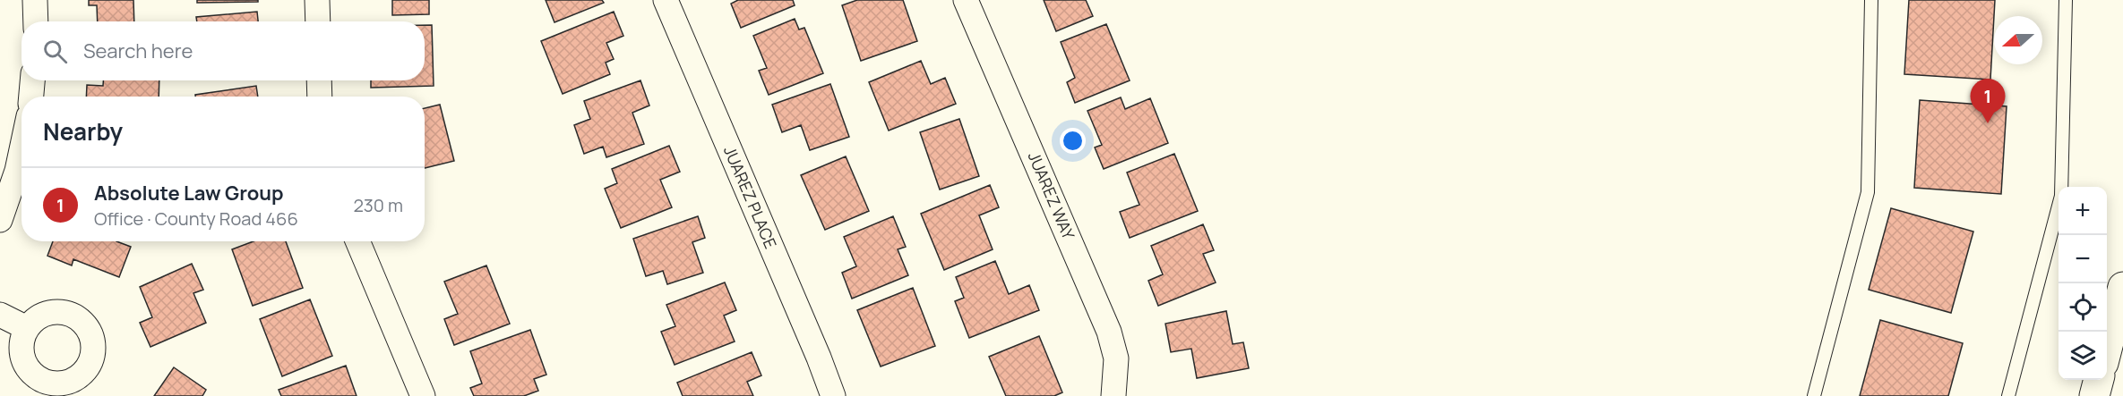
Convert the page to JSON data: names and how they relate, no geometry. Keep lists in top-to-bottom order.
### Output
{
  "streets": {
    "street": ["JUAREZ WAY", "JUAREZ PLACE"]
  },
  "north": "left",
  "page": {
    "search": "Search here",
    "pins": "1",
    "heading": "Nearby",
    "list": [
      {
        "mark": "1",
        "name": "Absolute Law Group",
        "note": "Office · County Road 466",
        "value": "230 m"
      }
    ],
    "map_buttons": ["+", "−"]
  }
}
